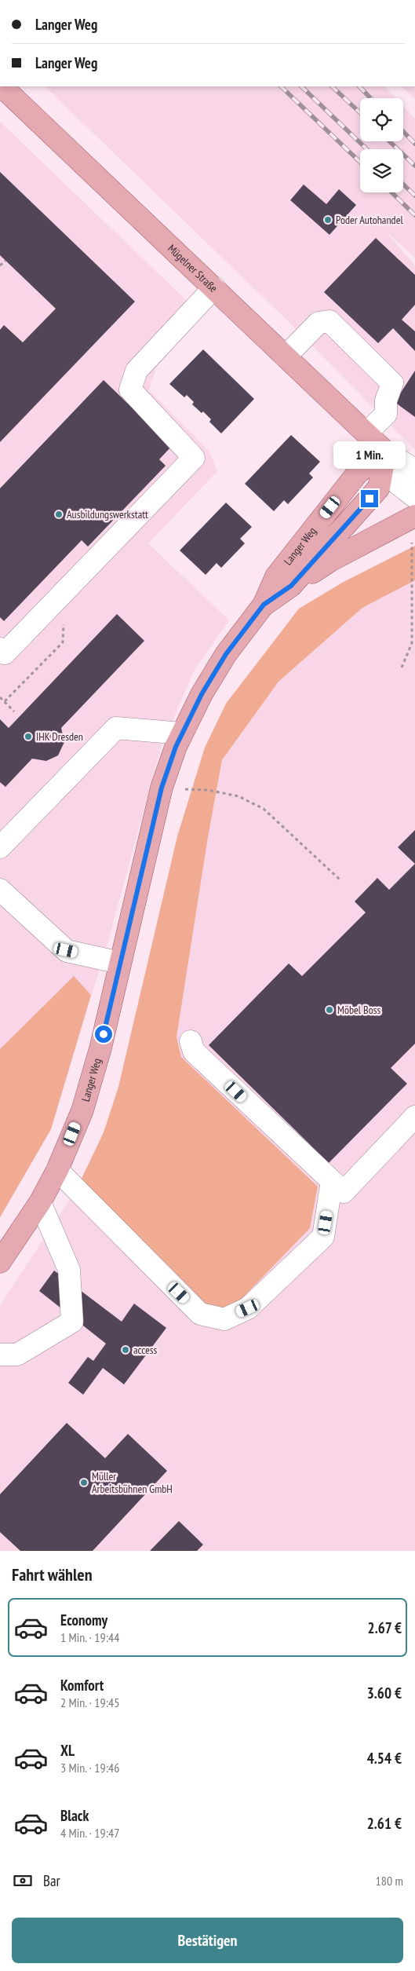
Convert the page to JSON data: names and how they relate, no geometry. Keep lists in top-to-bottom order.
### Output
{
  "streets": {
    "main road": ["Mügelner Straße", "Langer Weg"]
  },
  "crossings": [
    ["Mügelner Straße", "Langer Weg"]
  ],
  "places": [
    "Poder Autohandel",
    "Ausbildungswerkstatt",
    "IHK Dresden",
    "Möbel Boss",
    "access",
    "Müller Arbeitsbühnen GmbH"
  ],
  "page": {
    "banner": ["Langer Weg", "Langer Weg"],
    "bubble": "1 Min.",
    "heading": "Fahrt wählen",
    "list": [
      {
        "name": "Economy",
        "note": "1 Min. · 19:44",
        "value": "2.67 €"
      },
      {
        "name": "Komfort",
        "note": "2 Min. · 19:45",
        "value": "3.60 €"
      },
      {
        "name": "XL",
        "note": "3 Min. · 19:46",
        "value": "4.54 €"
      },
      {
        "name": "Black",
        "note": "4 Min. · 19:47",
        "value": "2.61 €"
      }
    ],
    "pay": ["Bar", "180 m"],
    "buttons": "Bestätigen"
  }
}
